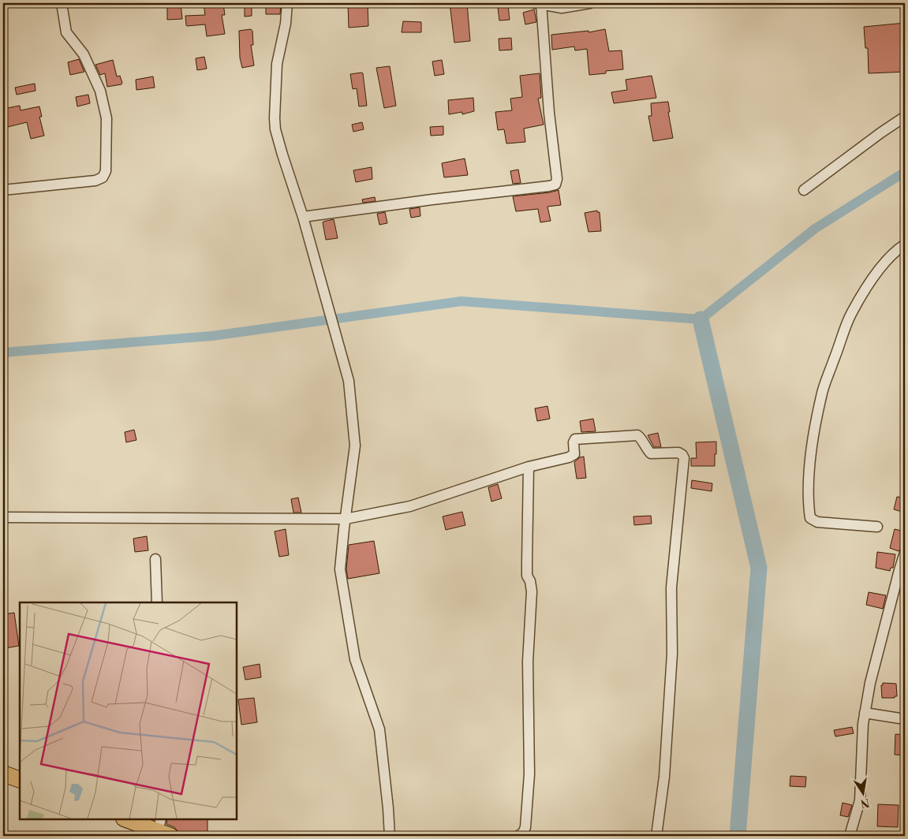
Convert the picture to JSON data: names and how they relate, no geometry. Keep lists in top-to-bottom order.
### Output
{
  "north": "bottom"
}
